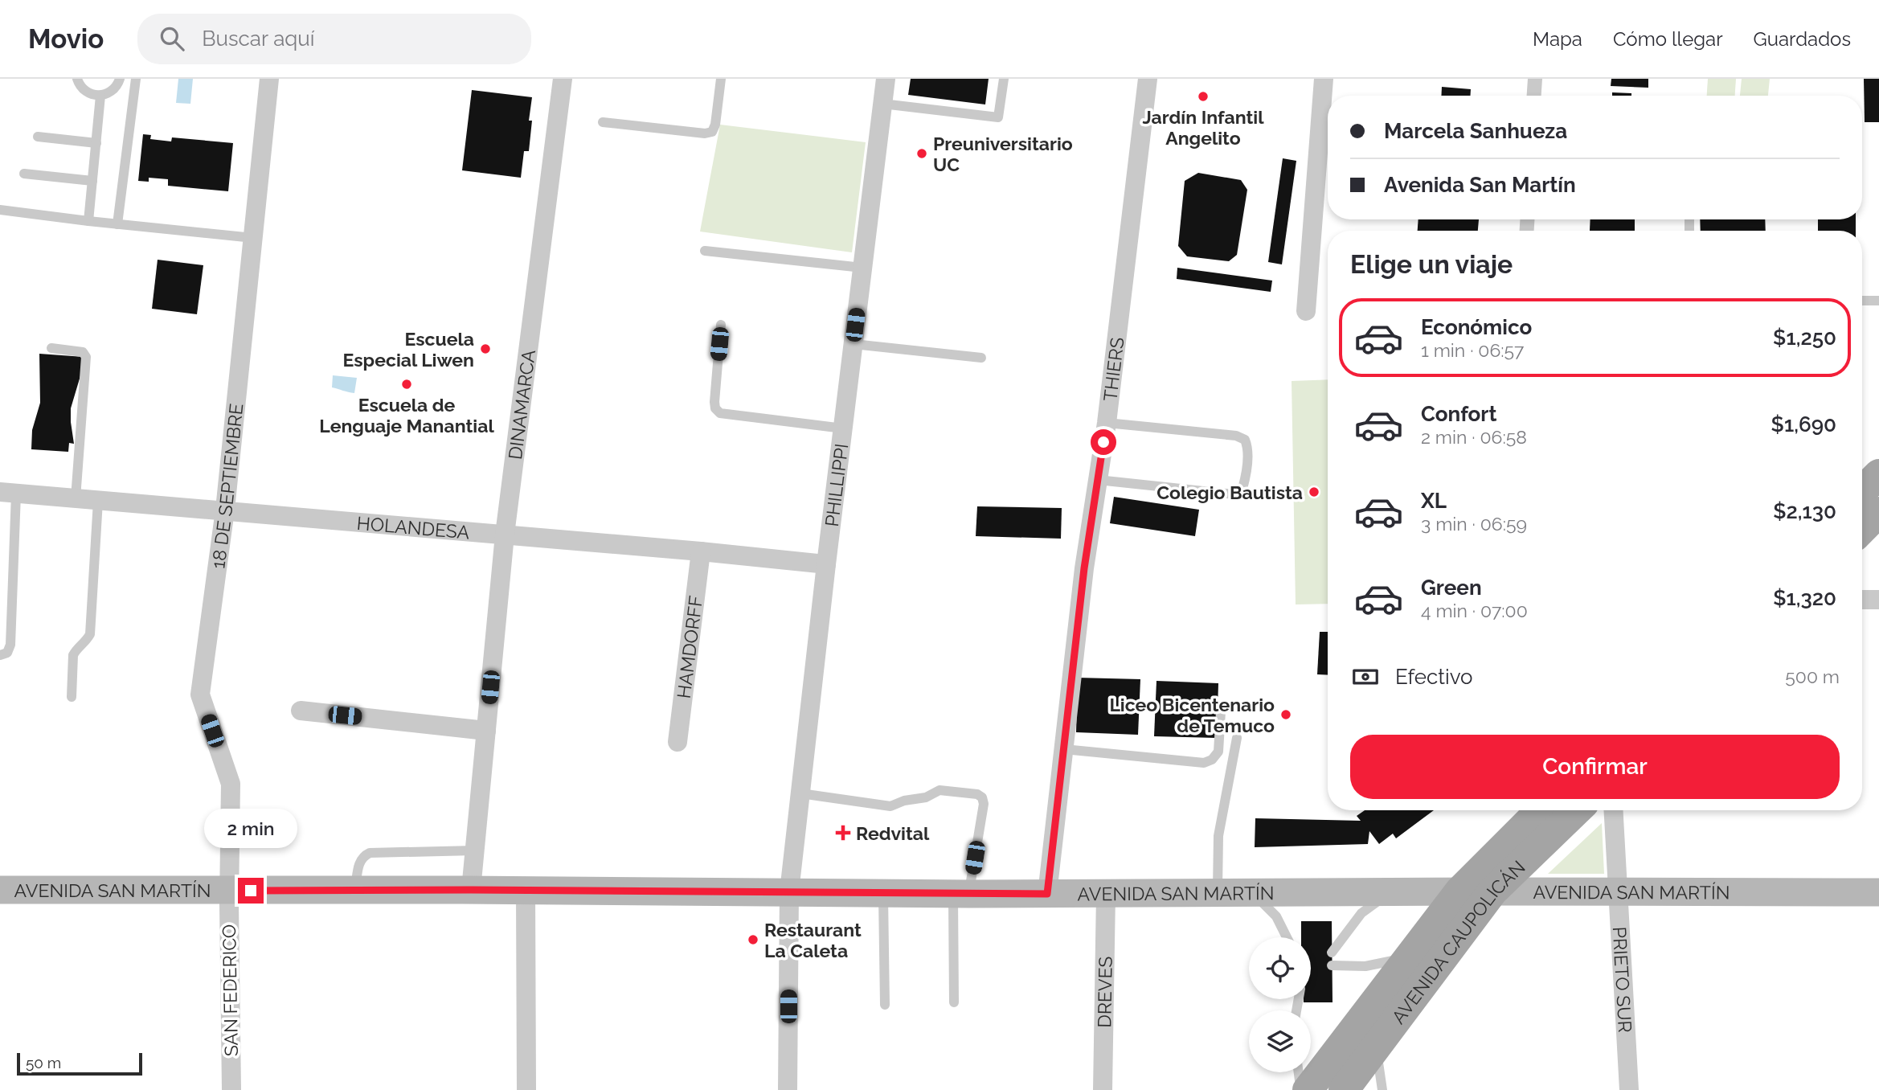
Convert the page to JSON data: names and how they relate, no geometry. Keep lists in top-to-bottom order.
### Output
{
  "streets": {
    "main road": ["AVENIDA SAN MARTÍN", "AVENIDA CAUPOLICÁN"],
    "street": [
      "THIERS",
      "DINAMARCA",
      "PHILLIPPI",
      "18 DE SEPTIEMBRE",
      "HOLANDESA",
      "HAMDORFF",
      "PRIETO SUR",
      "SAN FEDERICO",
      "DREVES"
    ]
  },
  "crossings": [
    ["THIERS", "AVENIDA SAN MARTÍN"],
    ["DINAMARCA", "HOLANDESA"],
    ["DINAMARCA", "AVENIDA SAN MARTÍN"],
    ["PHILLIPPI", "HOLANDESA"],
    ["PHILLIPPI", "AVENIDA SAN MARTÍN"],
    ["18 DE SEPTIEMBRE", "HOLANDESA"],
    ["18 DE SEPTIEMBRE", "AVENIDA SAN MARTÍN"],
    ["18 DE SEPTIEMBRE", "SAN FEDERICO"],
    ["HOLANDESA", "HAMDORFF"],
    ["AVENIDA SAN MARTÍN", "AVENIDA CAUPOLICÁN"],
    ["AVENIDA SAN MARTÍN", "PRIETO SUR"],
    ["AVENIDA SAN MARTÍN", "SAN FEDERICO"],
    ["AVENIDA SAN MARTÍN", "DREVES"]
  ],
  "places": {
    "other": [
      "Jardín Infantil Angelito",
      "Preuniversitario UC",
      "Escuela Especial Liwen",
      "Escuela de Lenguaje Manantial",
      "Colegio Bautista",
      "Liceo Bicentenario de Temuco",
      "Restaurant La Caleta"
    ],
    "health": ["Redvital"]
  },
  "scale_bar": "50 m",
  "page": {
    "header": "Movio",
    "search": "Buscar aquí",
    "nav": ["Mapa", "Cómo llegar", "Guardados"],
    "banner": ["Marcela Sanhueza", "Avenida San Martín"],
    "heading": "Elige un viaje",
    "list": [
      {
        "name": "Económico",
        "note": "1 min · 06:57",
        "value": "$1,250"
      },
      {
        "name": "Confort",
        "note": "2 min · 06:58",
        "value": "$1,690"
      },
      {
        "name": "XL",
        "note": "3 min · 06:59",
        "value": "$2,130"
      },
      {
        "name": "Green",
        "note": "4 min · 07:00",
        "value": "$1,320"
      }
    ],
    "pay": ["Efectivo", "500 m"],
    "buttons": "Confirmar",
    "bubble": "2 min",
    "scale": "50 m"
  }
}
